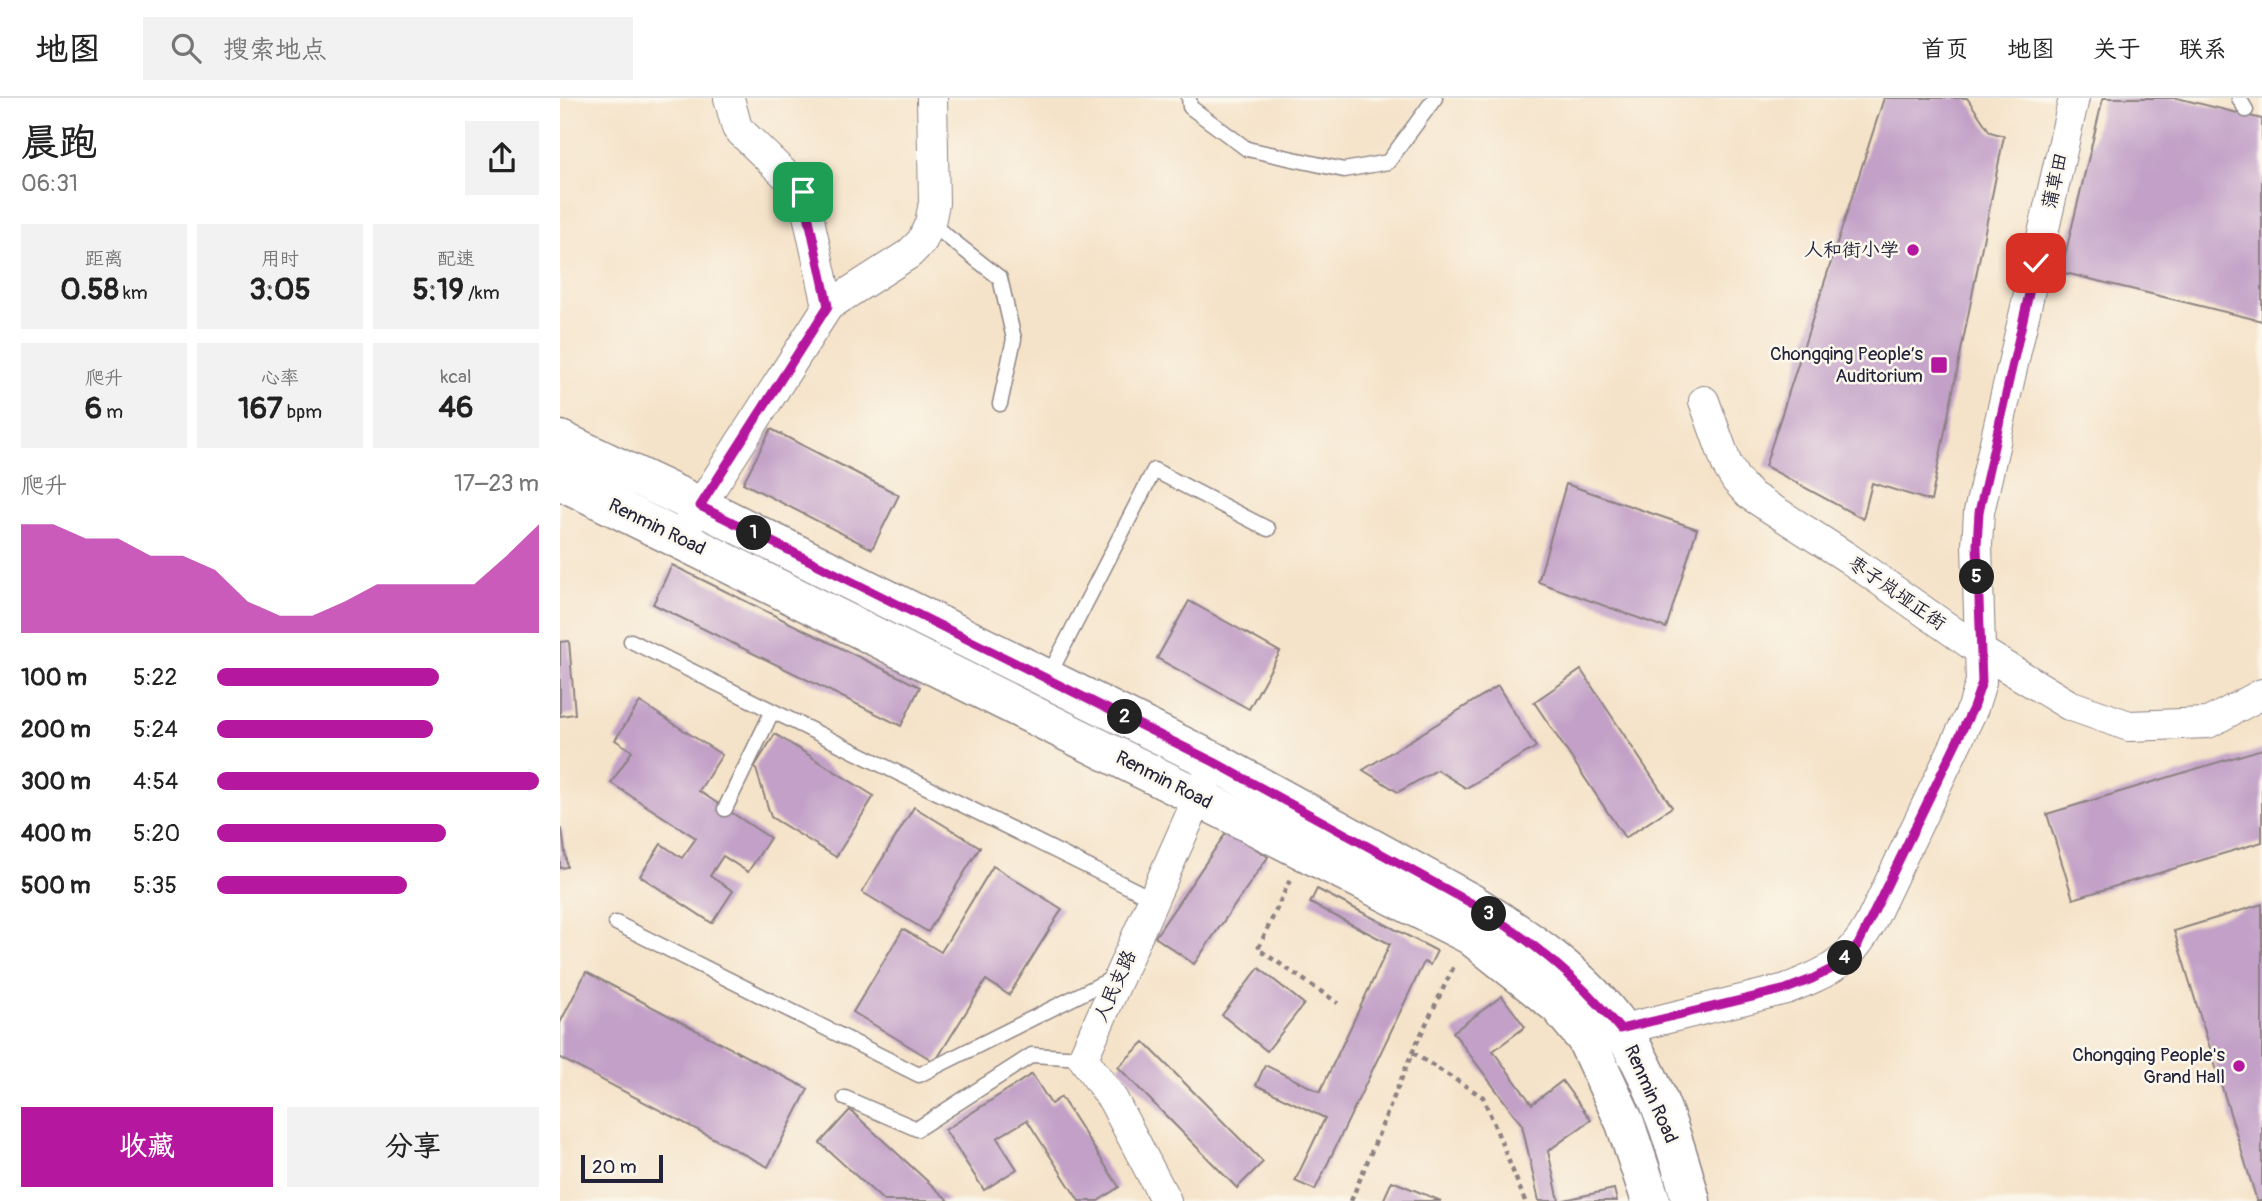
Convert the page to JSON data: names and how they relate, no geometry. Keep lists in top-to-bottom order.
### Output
{
  "streets": {
    "main road": ["Renmin Road"],
    "street": ["蒲草田", "枣子岚垭正街", "人民支路"]
  },
  "crossings": [
    ["蒲草田", "Renmin Road"],
    ["蒲草田", "枣子岚垭正街"],
    ["Renmin Road", "人民支路"]
  ],
  "places": {
    "other": ["人和街小学", "Chongqing People's Grand Hall"],
    "transit": ["Chongqing People’s Auditorium"]
  },
  "scale_bar": "20 m",
  "page": {
    "header": "地图",
    "search": "搜索地点",
    "nav": [
      "首页",
      "地图",
      "关于",
      "联系"
    ],
    "heading": ["晨跑", "06:31"],
    "stats": [
      ["距离", "0.58 km"],
      ["用时", "3:05"],
      ["配速", "5:19 /km"],
      ["爬升", "6 m"],
      ["心率", "167 bpm"],
      ["kcal", "46"]
    ],
    "chart": ["爬升", "17–23 m"],
    "pins": [
      "1",
      "5",
      "2",
      "3",
      "4"
    ],
    "list": [
      {
        "name": "100 m",
        "note": "5:22"
      },
      {
        "name": "200 m",
        "note": "5:24"
      },
      {
        "name": "300 m",
        "note": "4:54"
      },
      {
        "name": "400 m",
        "note": "5:20"
      },
      {
        "name": "500 m",
        "note": "5:35"
      }
    ],
    "buttons": ["收藏", "分享"],
    "scale": "20 m"
  }
}
